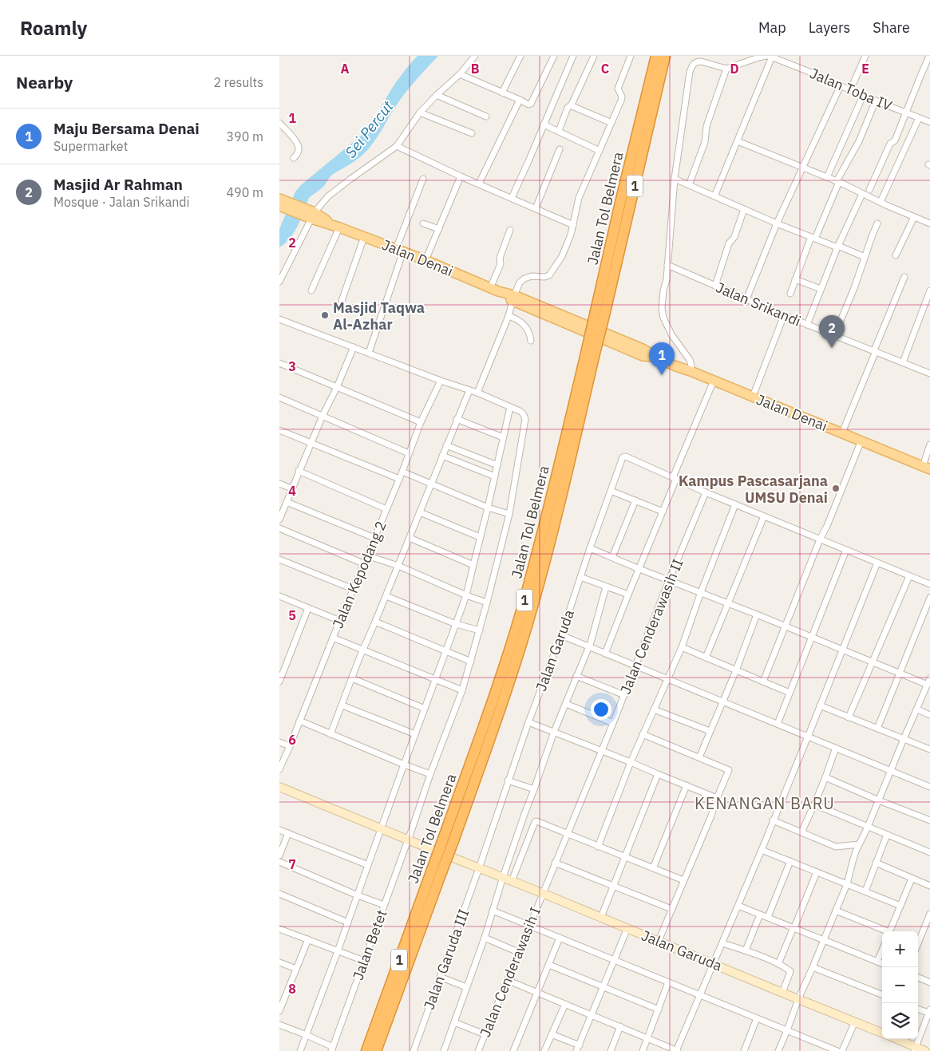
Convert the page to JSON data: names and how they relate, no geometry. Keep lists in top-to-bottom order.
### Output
{
  "streets": {
    "highway": ["1", "Jalan Tol Belmera"],
    "main road": ["Jalan Denai"],
    "street": [
      "Jalan Toba IV",
      "Jalan Srikandi",
      "Jalan Kepodang 2",
      "Jalan Cenderawasih II",
      "Jalan Garuda",
      "Jalan Betet",
      "Jalan Garuda III",
      "Jalan Cenderawasih I"
    ]
  },
  "crossings": [
    ["Jalan Cenderawasih II", "Jalan Garuda"],
    ["Jalan Cenderawasih II", "Jalan Cenderawasih I"],
    ["Jalan Garuda", "Jalan Betet"],
    ["Jalan Garuda", "Jalan Garuda III"],
    ["Jalan Garuda", "Jalan Cenderawasih I"]
  ],
  "districts": ["KENANGAN BARU"],
  "water": ["Sei Percut"],
  "places": ["Masjid Taqwa Al-Azhar", "Kampus Pascasarjana UMSU Denai"],
  "page": {
    "header": "Roamly",
    "nav": ["Map", "Layers", "Share"],
    "heading": ["Nearby", "2 results"],
    "list": [
      {
        "mark": "1",
        "name": "Maju Bersama Denai",
        "note": "Supermarket",
        "value": "390 m"
      },
      {
        "mark": "2",
        "name": "Masjid Ar Rahman",
        "note": "Mosque · Jalan Srikandi",
        "value": "490 m"
      }
    ],
    "pins": ["2", "1"],
    "map_buttons": ["+", "−"]
  },
  "grid": {
    "columns": [
      "A",
      "B",
      "C",
      "D",
      "E"
    ],
    "rows": [
      "1",
      "2",
      "3",
      "4",
      "5",
      "6",
      "7",
      "8"
    ]
  }
}
